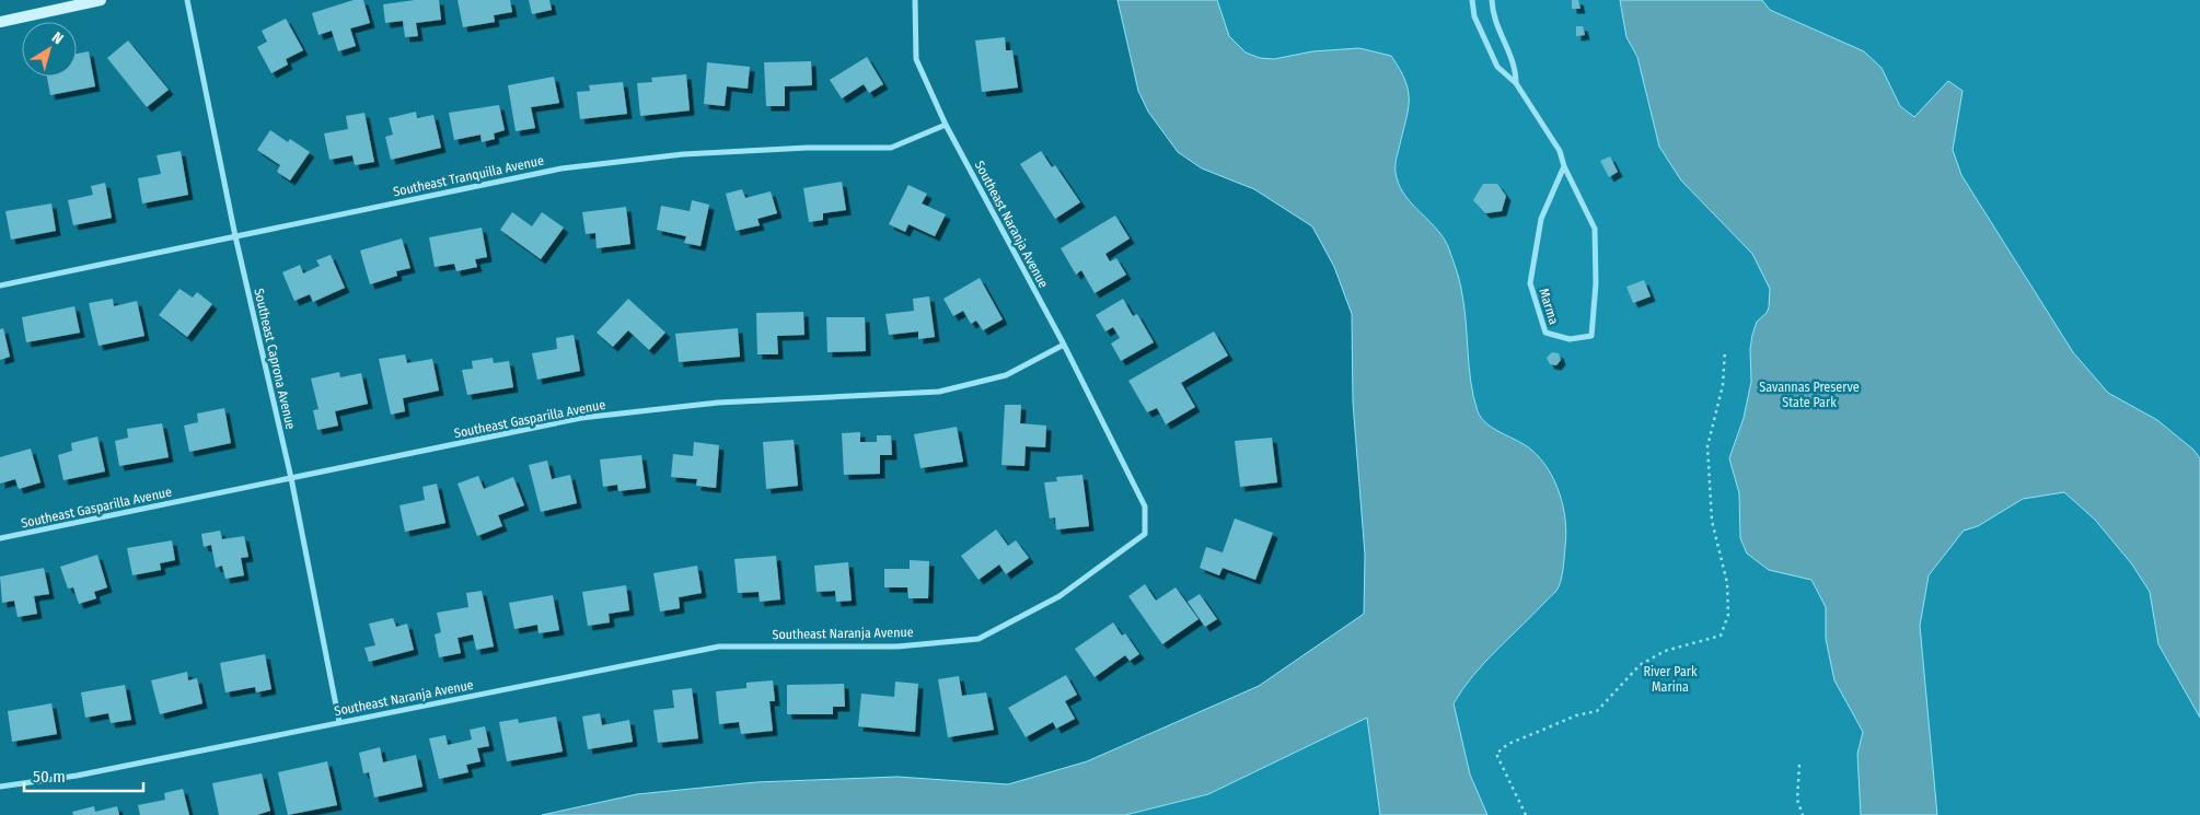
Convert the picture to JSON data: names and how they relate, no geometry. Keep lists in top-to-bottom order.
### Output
{
  "streets": {
    "street": [
      "Southeast Tranquilla Avenue",
      "Southeast Naranja Avenue",
      "Marma",
      "Southeast Caprona Avenue",
      "Southeast Gasparilla Avenue"
    ]
  },
  "crossings": [
    ["Southeast Tranquilla Avenue", "Southeast Naranja Avenue"],
    ["Southeast Tranquilla Avenue", "Southeast Caprona Avenue"],
    ["Southeast Naranja Avenue", "Southeast Caprona Avenue"],
    ["Southeast Naranja Avenue", "Southeast Gasparilla Avenue"],
    ["Southeast Caprona Avenue", "Southeast Gasparilla Avenue"]
  ],
  "parks": ["Savannas Preserve State Park", "River Park Marina"],
  "scale_bar": "50 m",
  "north": "top right"
}
